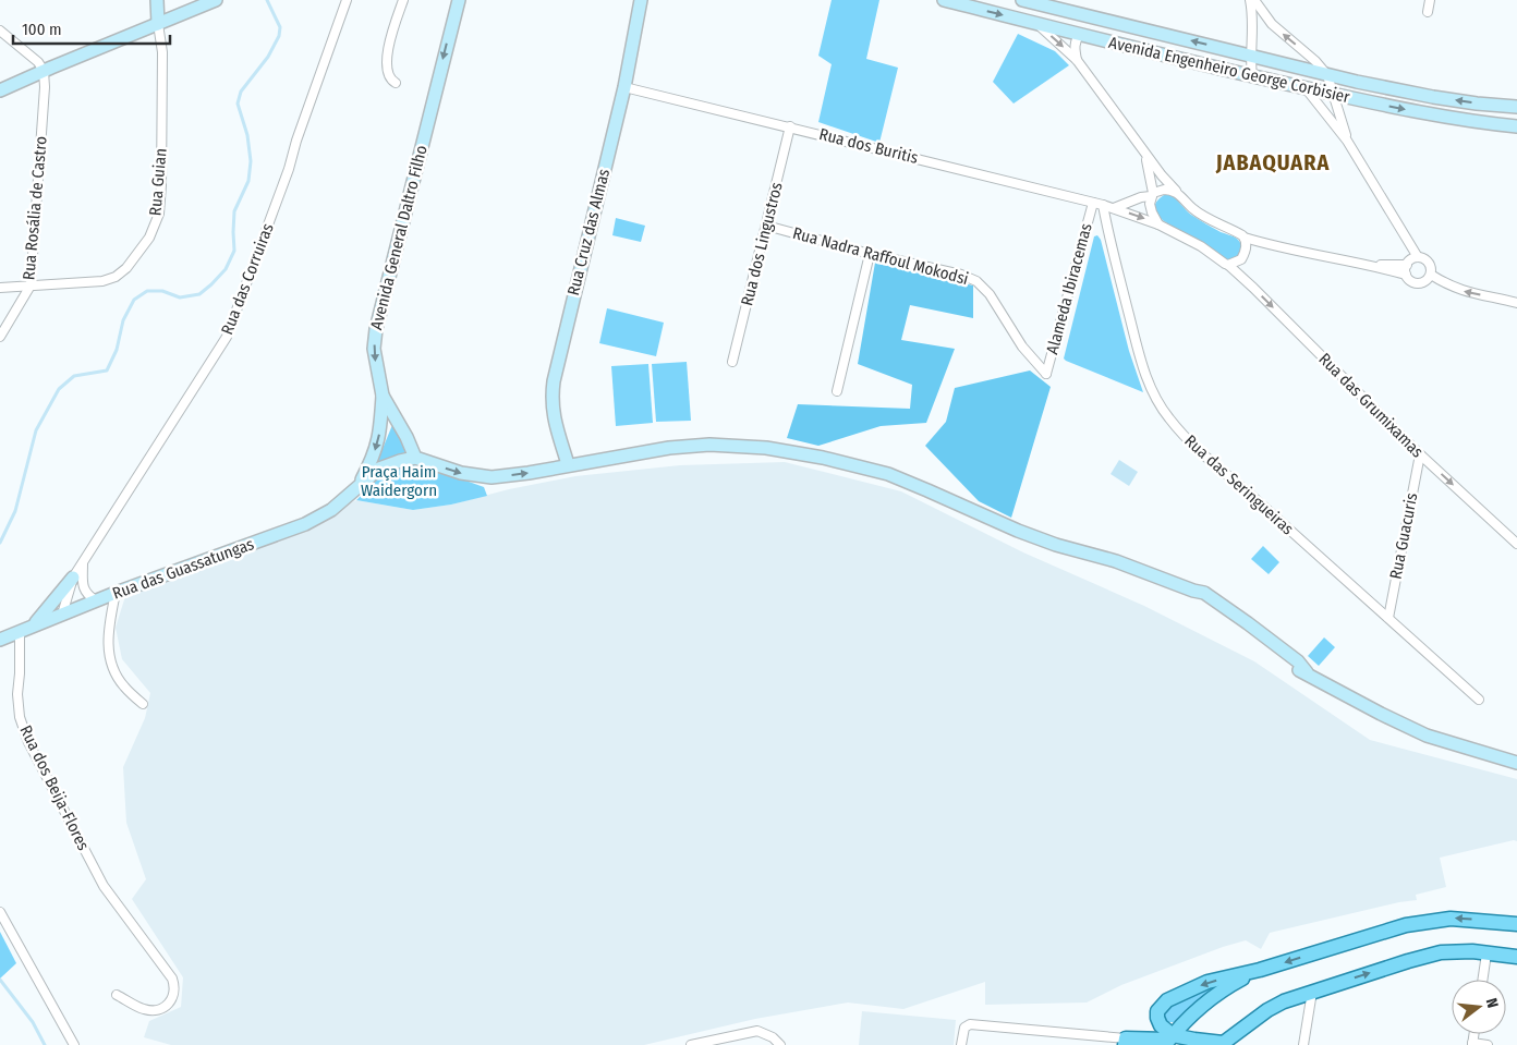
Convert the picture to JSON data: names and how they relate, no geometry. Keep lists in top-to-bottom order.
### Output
{
  "streets": {
    "street": [
      "Avenida Engenheiro George Corbisier",
      "Rua dos Buritis",
      "Rua Guian",
      "Rua Rosália de Castro",
      "Rua Cruz das Almas",
      "Avenida General Daltro Filho",
      "Rua dos Lingustros",
      "Rua Nadra Raffoul Mokodsi",
      "Rua das Corruiras",
      "Alameda Ibiracemas",
      "Rua das Grumixamas",
      "Rua das Seringueiras",
      "Rua Guacuris",
      "Rua das Guassatungas",
      "Rua dos Beija-Flores"
    ]
  },
  "crossings": [
    ["Rua dos Buritis", "Rua Cruz das Almas"],
    ["Rua dos Buritis", "Rua dos Lingustros"],
    ["Rua dos Buritis", "Alameda Ibiracemas"],
    ["Rua dos Buritis", "Rua das Grumixamas"],
    ["Rua dos Buritis", "Rua das Seringueiras"],
    ["Rua Guian", "Rua Rosália de Castro"],
    ["Rua dos Lingustros", "Rua Nadra Raffoul Mokodsi"],
    ["Rua Nadra Raffoul Mokodsi", "Alameda Ibiracemas"],
    ["Rua das Corruiras", "Rua das Guassatungas"],
    ["Rua das Grumixamas", "Rua Guacuris"],
    ["Rua das Seringueiras", "Rua Guacuris"],
    ["Rua das Guassatungas", "Rua dos Beija-Flores"]
  ],
  "one_way": ["Avenida General Daltro Filho", "Rua das Grumixamas"],
  "districts": ["JABAQUARA"],
  "parks": ["Praça Haim Waidergorn"],
  "scale_bar": "100 m",
  "north": "right"
}
